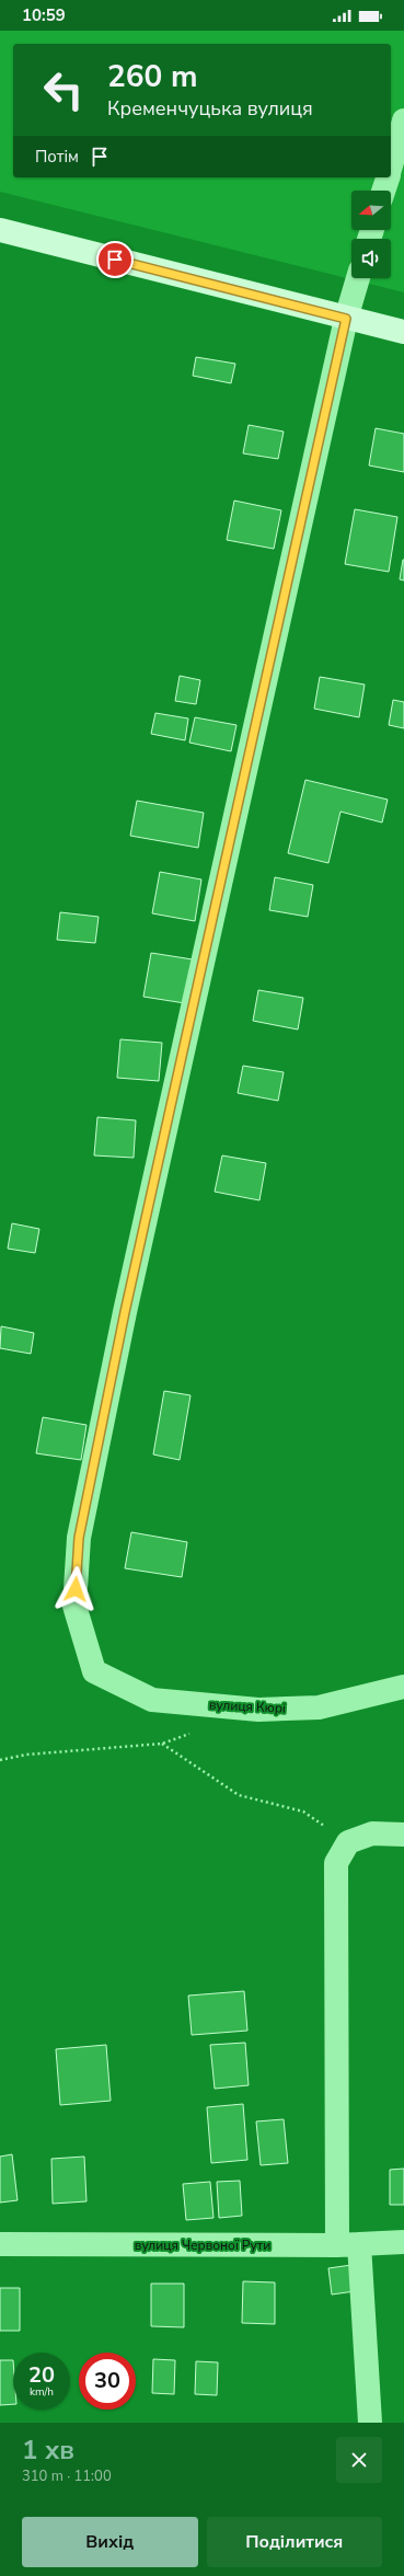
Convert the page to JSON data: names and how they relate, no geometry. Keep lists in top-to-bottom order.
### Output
{
  "streets": {
    "street": ["вулиця Кюрі", "вулиця Червоної Рути"]
  },
  "north": "left",
  "page": {
    "status": "10:59",
    "turn": ["260 m", "Кременчуцька вулиця"],
    "then": "Потім",
    "speed": "20 km/h",
    "limit": "30",
    "heading": ["1 хв", "310 m · 11:00"],
    "buttons": ["Вихід", "Поділитися"]
  }
}
